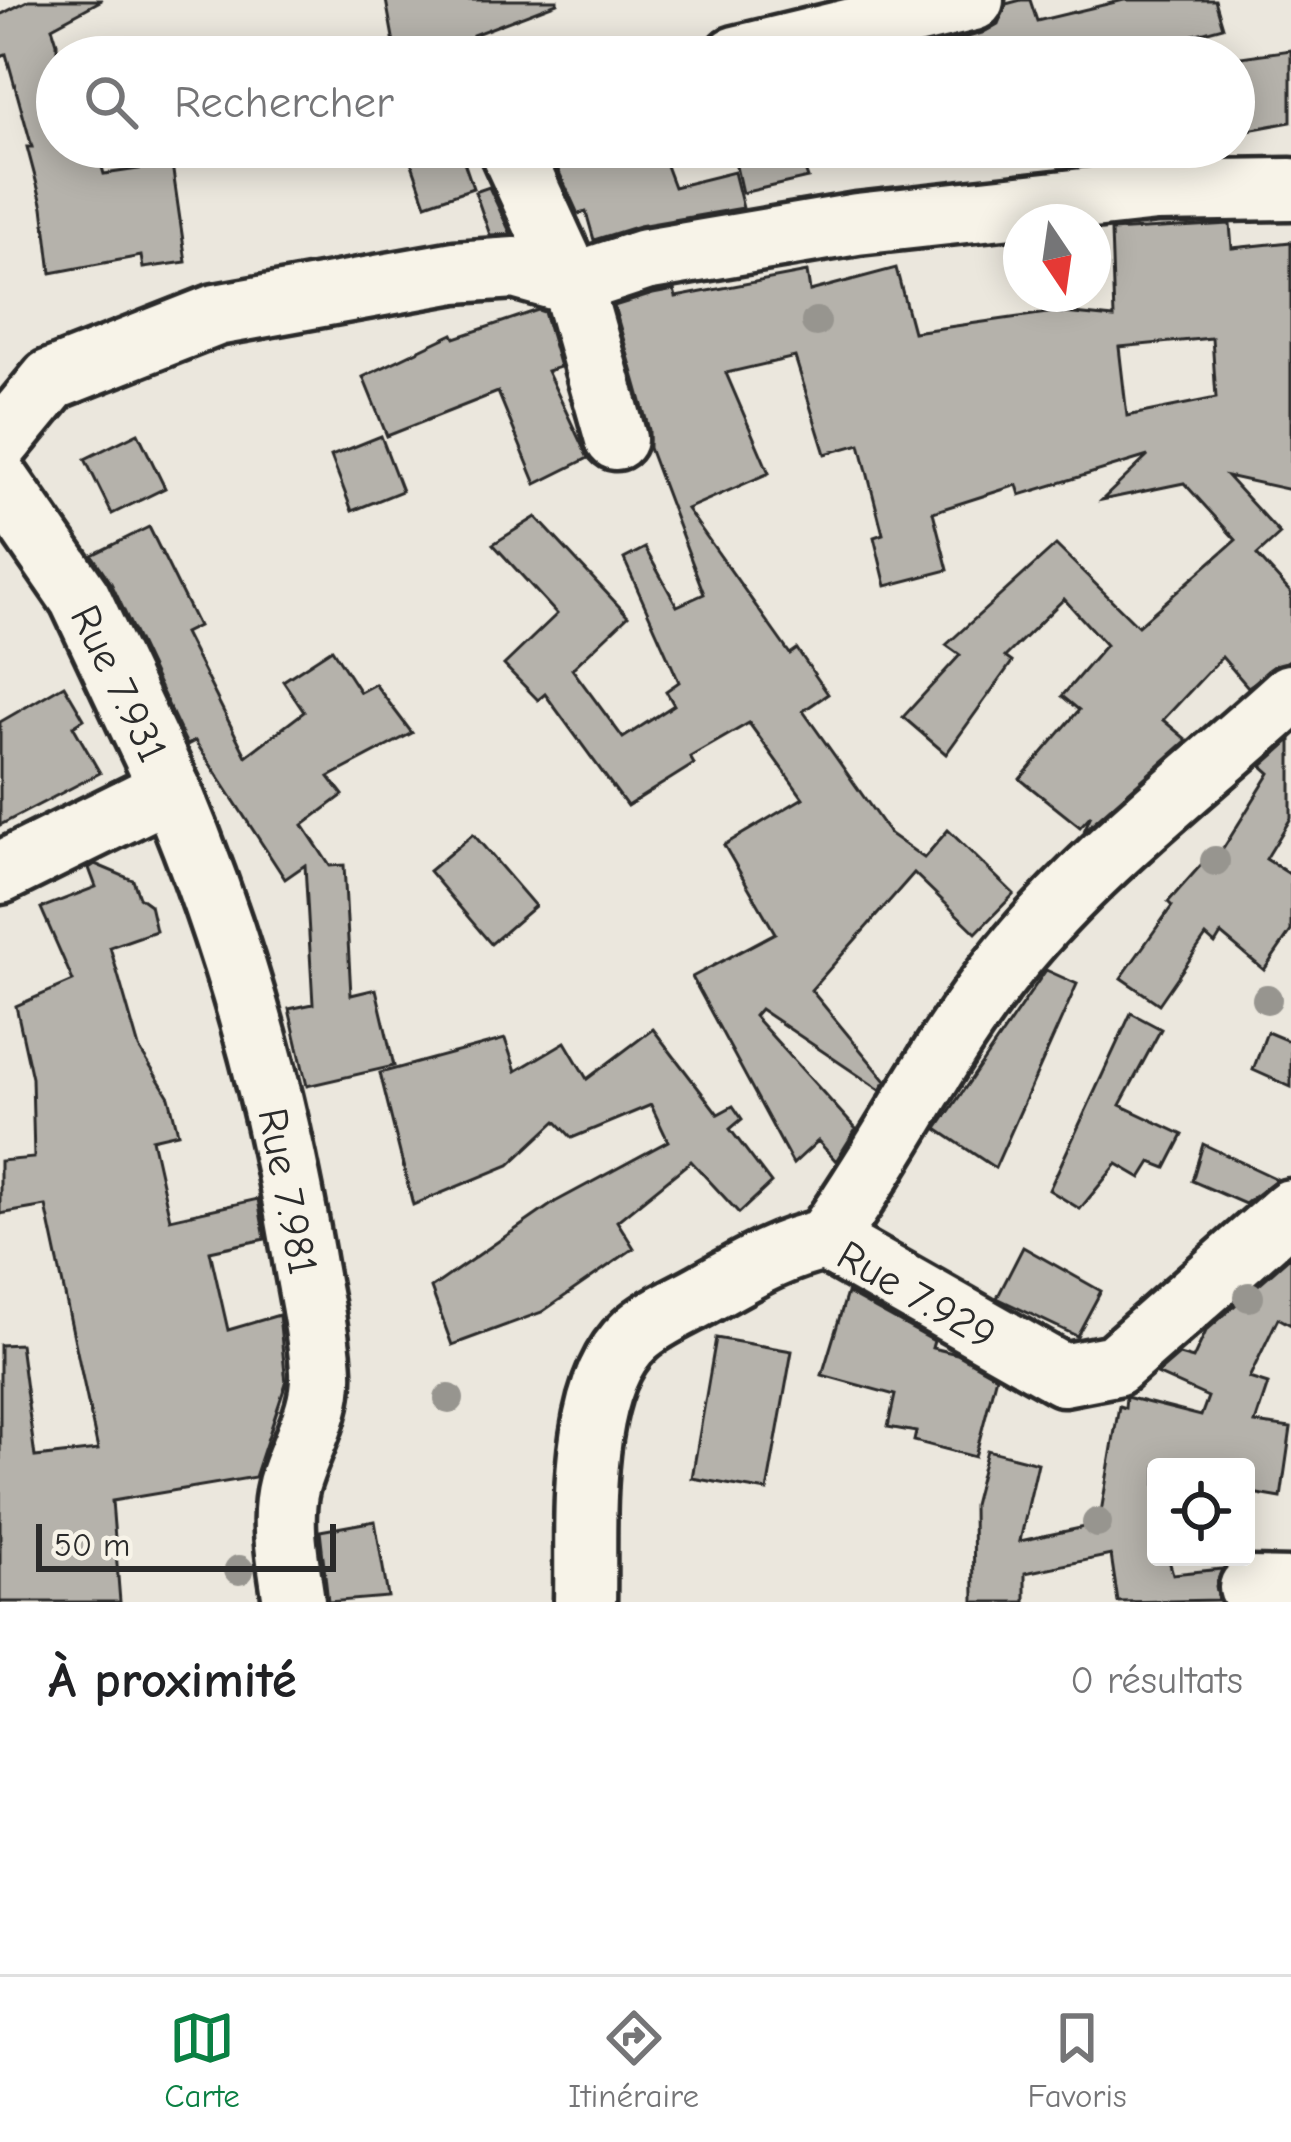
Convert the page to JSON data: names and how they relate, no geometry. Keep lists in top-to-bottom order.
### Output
{
  "streets": {
    "street": ["Rue 7.931", "Rue 7.981", "Rue 7.929"]
  },
  "crossings": [
    ["Rue 7.931", "Rue 7.981"]
  ],
  "scale_bar": "50 m",
  "north": "bottom",
  "page": {
    "search": "Rechercher",
    "scale": "50 m",
    "heading": ["À proximité", "0 résultats"],
    "nav": ["Carte", "Itinéraire", "Favoris"]
  }
}
